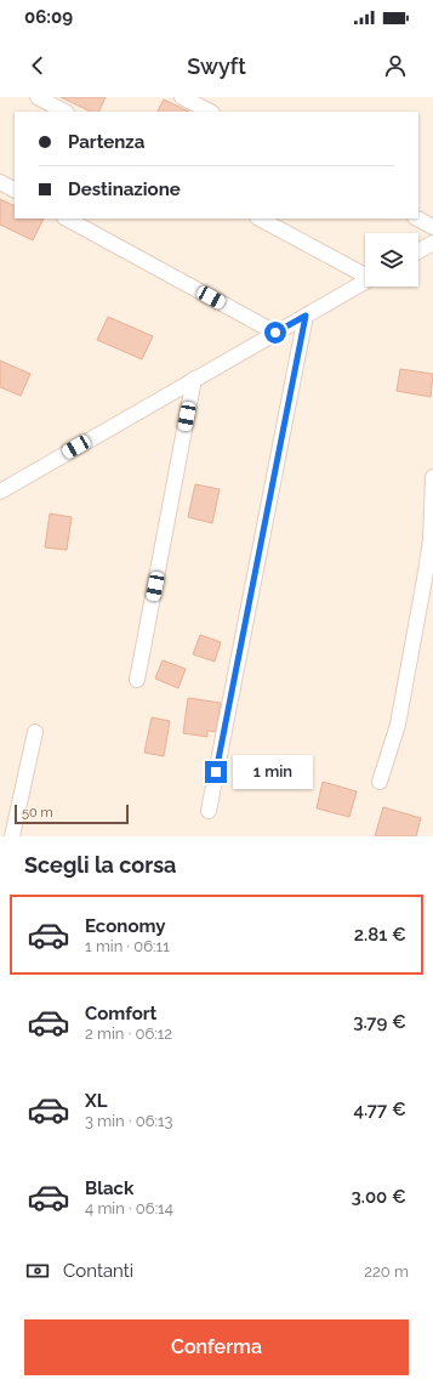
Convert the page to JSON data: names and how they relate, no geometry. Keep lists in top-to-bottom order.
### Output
{
  "scale_bar": "50 m",
  "page": {
    "status": "06:09",
    "header": "Swyft",
    "banner": ["Partenza", "Destinazione"],
    "bubble": "1 min",
    "scale": "50 m",
    "heading": "Scegli la corsa",
    "list": [
      {
        "name": "Economy",
        "note": "1 min · 06:11",
        "value": "2.81 €"
      },
      {
        "name": "Comfort",
        "note": "2 min · 06:12",
        "value": "3.79 €"
      },
      {
        "name": "XL",
        "note": "3 min · 06:13",
        "value": "4.77 €"
      },
      {
        "name": "Black",
        "note": "4 min · 06:14",
        "value": "3.00 €"
      }
    ],
    "pay": ["Contanti", "220 m"],
    "buttons": "Conferma"
  }
}
